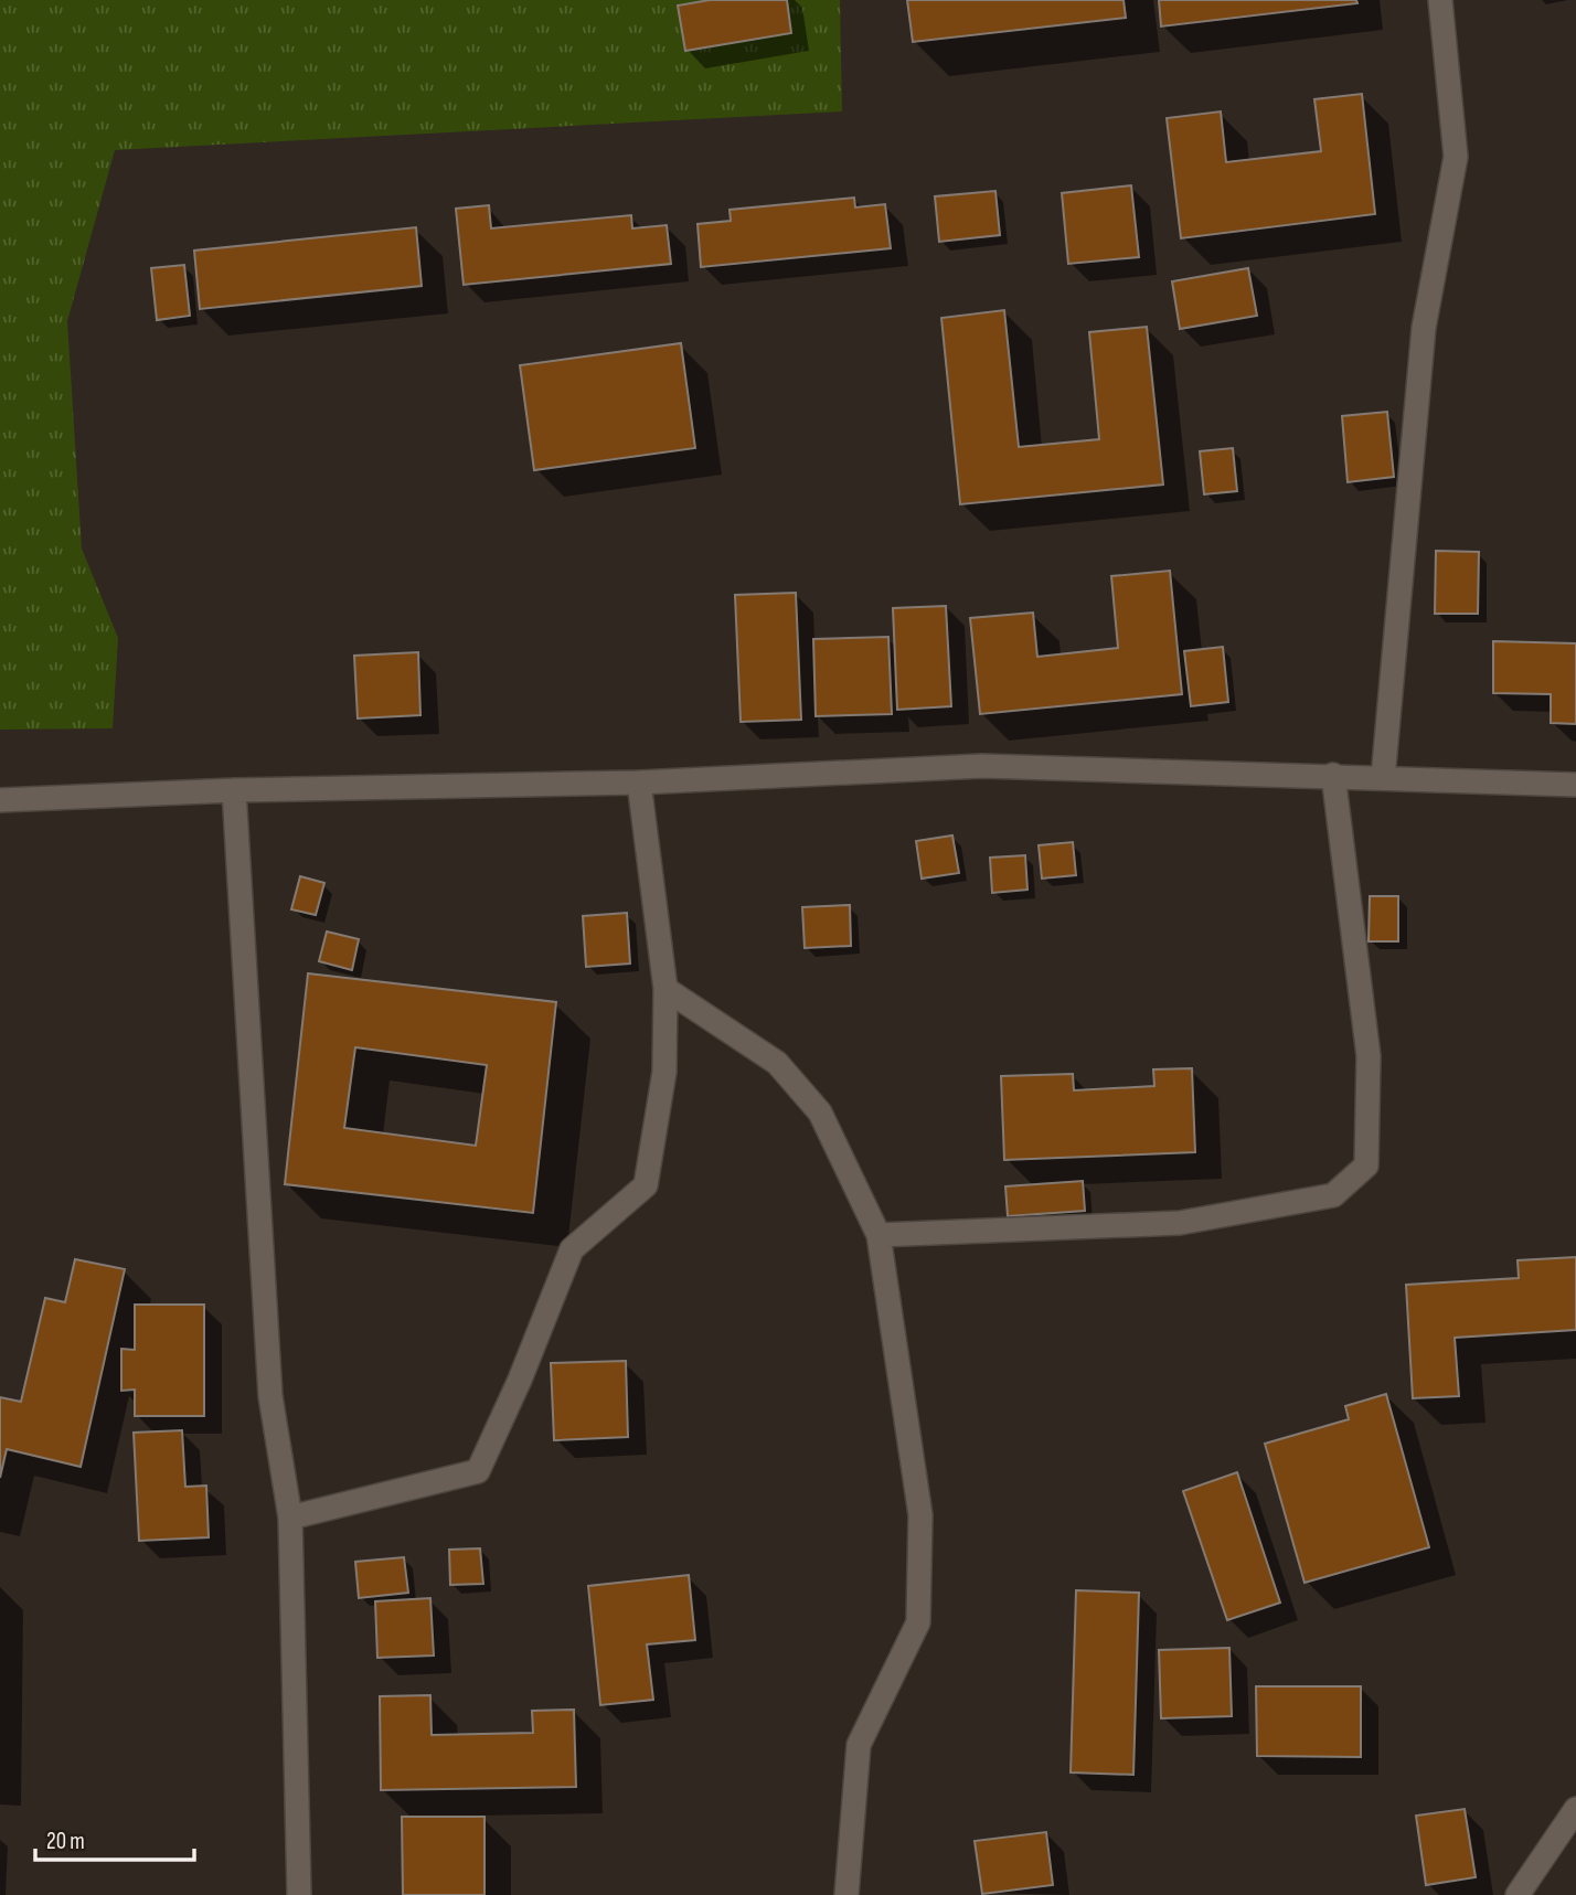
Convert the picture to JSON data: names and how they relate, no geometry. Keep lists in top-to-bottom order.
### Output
{
  "scale_bar": "20 m"
}
